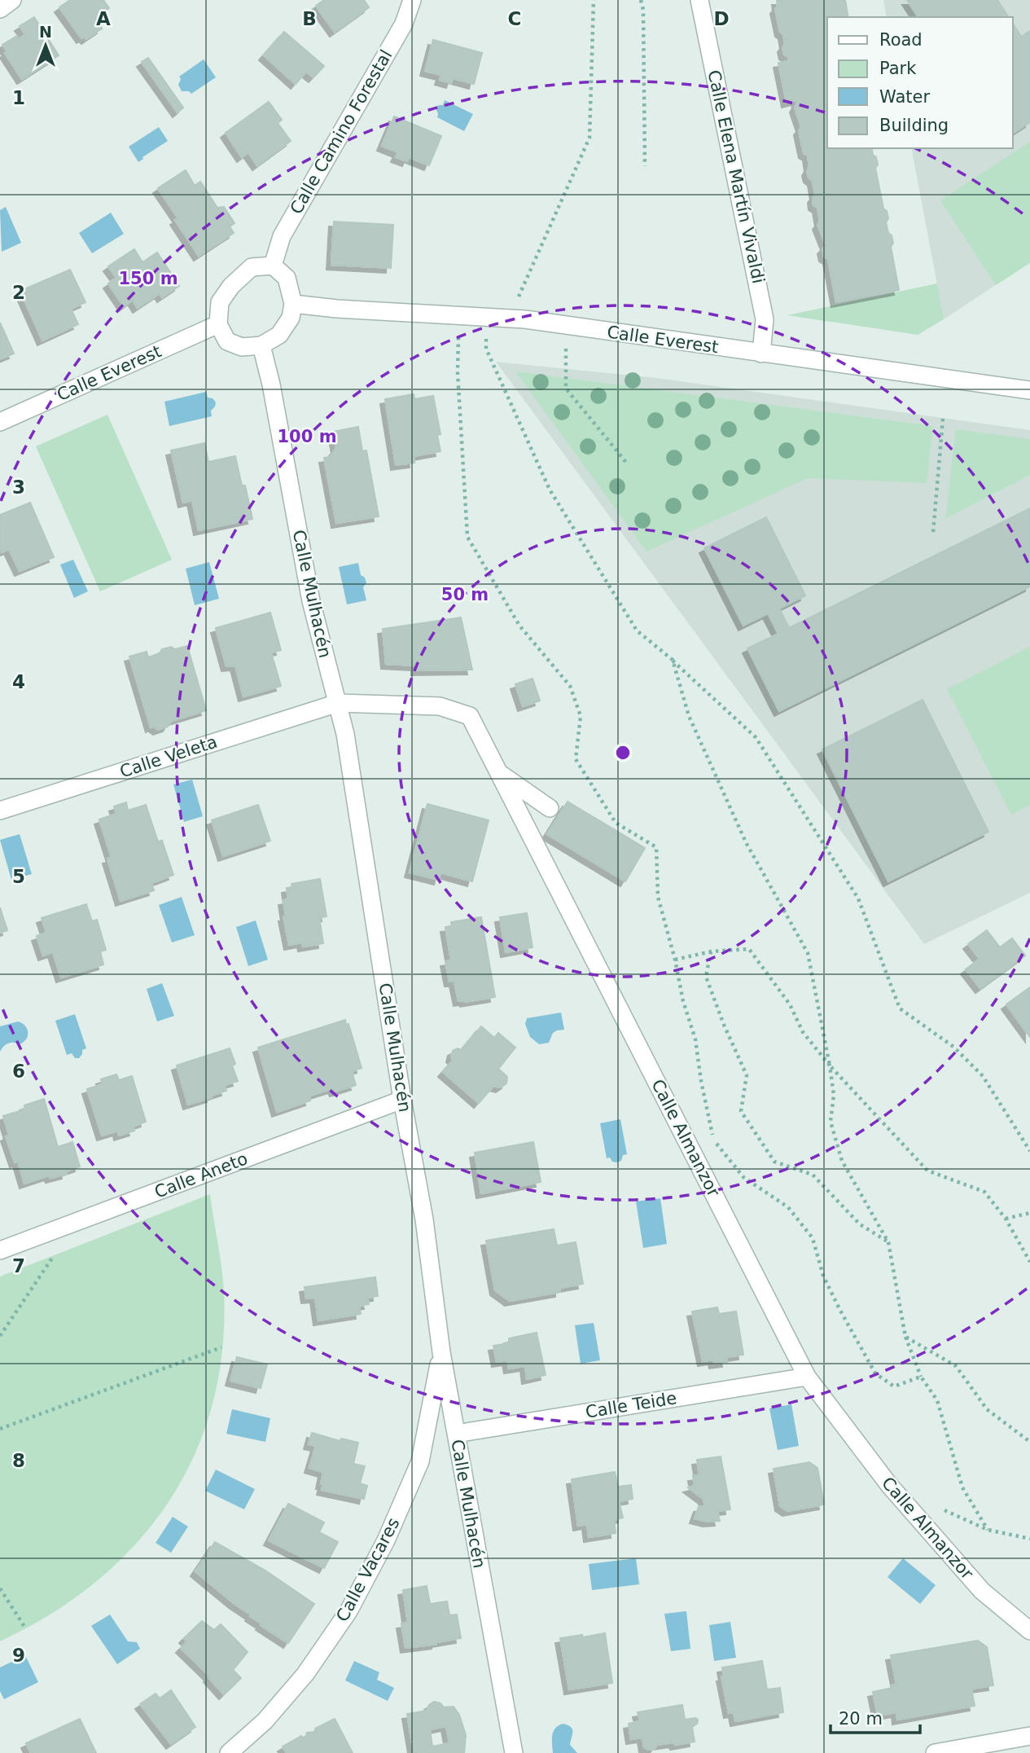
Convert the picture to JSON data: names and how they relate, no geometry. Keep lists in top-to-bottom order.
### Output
{
  "streets": {
    "street": [
      "Calle Camino Forestal",
      "Calle Elena Martín Vivaldi",
      "Calle Everest",
      "Calle Mulhacén",
      "Calle Veleta",
      "Calle Almanzor",
      "Calle Aneto",
      "Calle Teide",
      "Calle Vacares"
    ]
  },
  "crossings": [
    ["Calle Camino Forestal", "Calle Everest"],
    ["Calle Camino Forestal", "Calle Mulhacén"],
    ["Calle Elena Martín Vivaldi", "Calle Everest"],
    ["Calle Everest", "Calle Mulhacén"],
    ["Calle Mulhacén", "Calle Veleta"],
    ["Calle Mulhacén", "Calle Almanzor"],
    ["Calle Mulhacén", "Calle Aneto"],
    ["Calle Mulhacén", "Calle Teide"],
    ["Calle Mulhacén", "Calle Vacares"],
    ["Calle Veleta", "Calle Almanzor"],
    ["Calle Almanzor", "Calle Teide"]
  ],
  "legend": [
    "Road",
    "Park",
    "Water",
    "Building"
  ],
  "scale_bar": "20 m",
  "north": "top",
  "grid": {
    "columns": [
      "A",
      "B",
      "C",
      "D"
    ],
    "rows": [
      "1",
      "2",
      "3",
      "4",
      "5",
      "6",
      "7",
      "8",
      "9"
    ]
  },
  "rings": ["150 m", "100 m", "50 m"]
}
